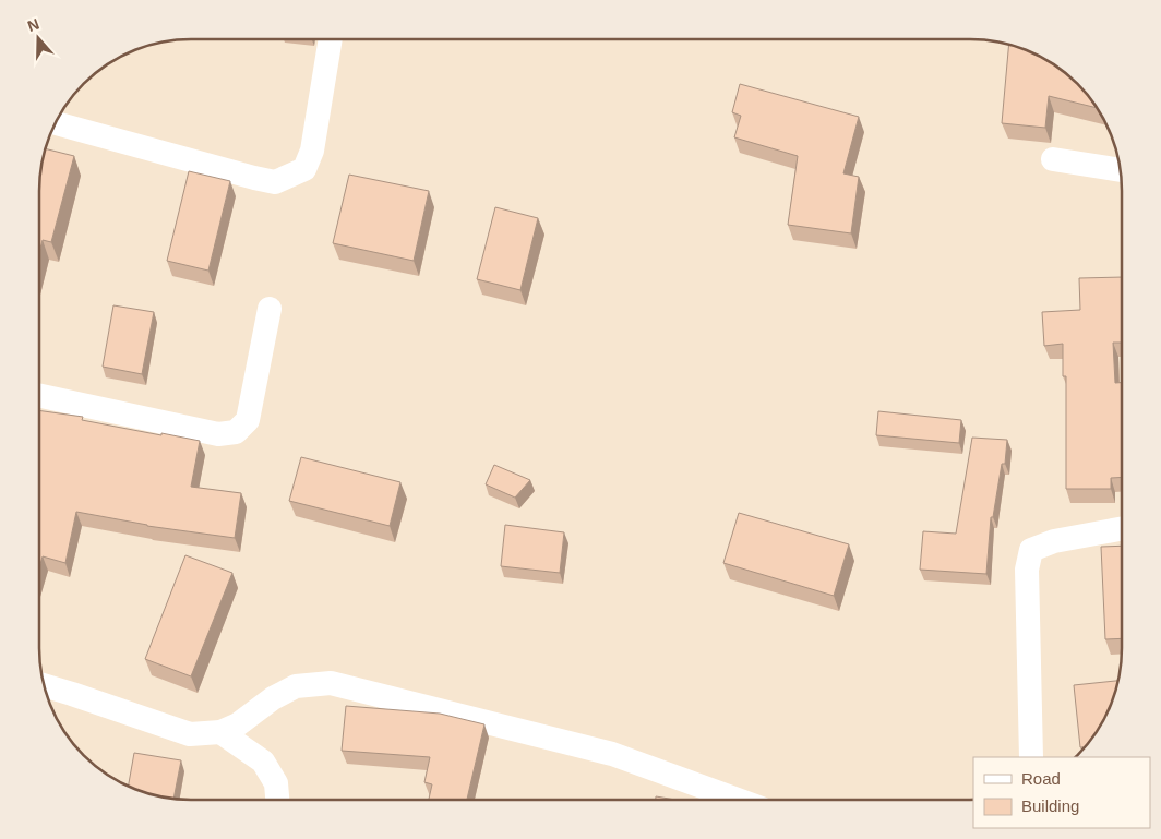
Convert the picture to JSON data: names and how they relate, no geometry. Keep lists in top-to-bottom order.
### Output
{
  "legend": ["Road", "Building"],
  "north": "top"
}
